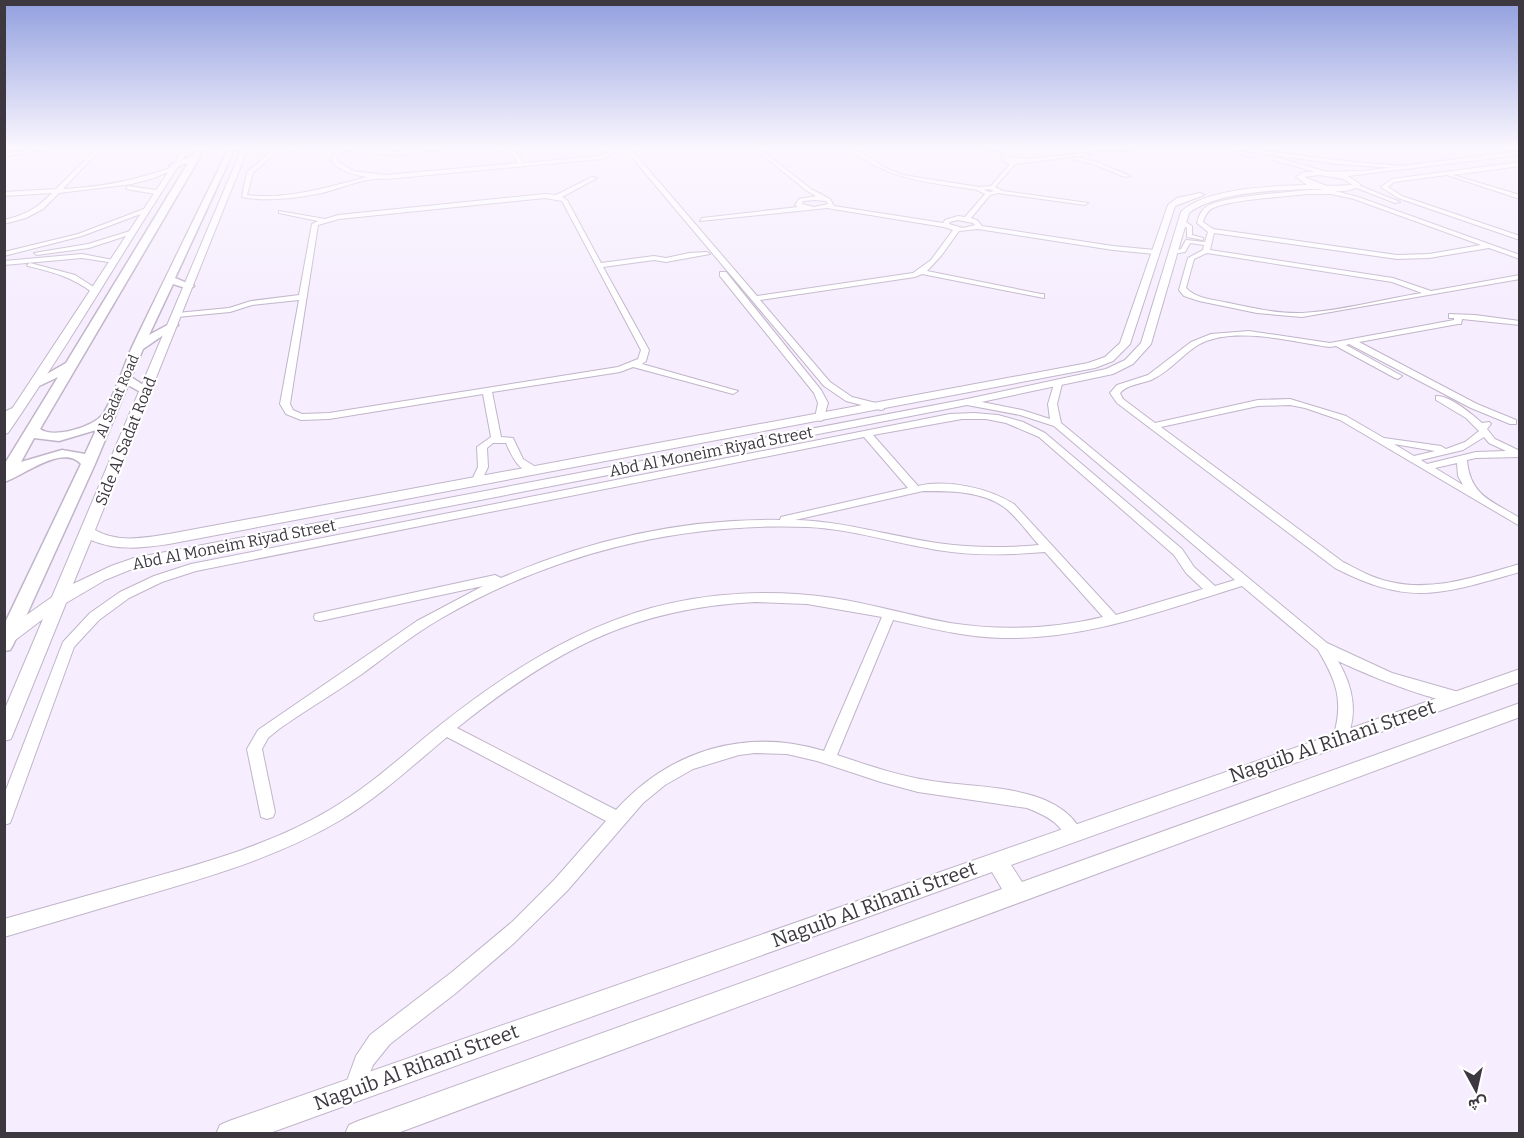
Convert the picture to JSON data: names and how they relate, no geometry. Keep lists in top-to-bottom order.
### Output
{
  "streets": {
    "main road": ["Al Sadat Road"],
    "street": ["Side Al Sadat Road", "Abd Al Moneim Riyad Street", "Naguib Al Rihani Street"]
  },
  "crossings": [
    ["Al Sadat Road", "Abd Al Moneim Riyad Street"],
    ["Side Al Sadat Road", "Abd Al Moneim Riyad Street"]
  ],
  "north": "bottom"
}
